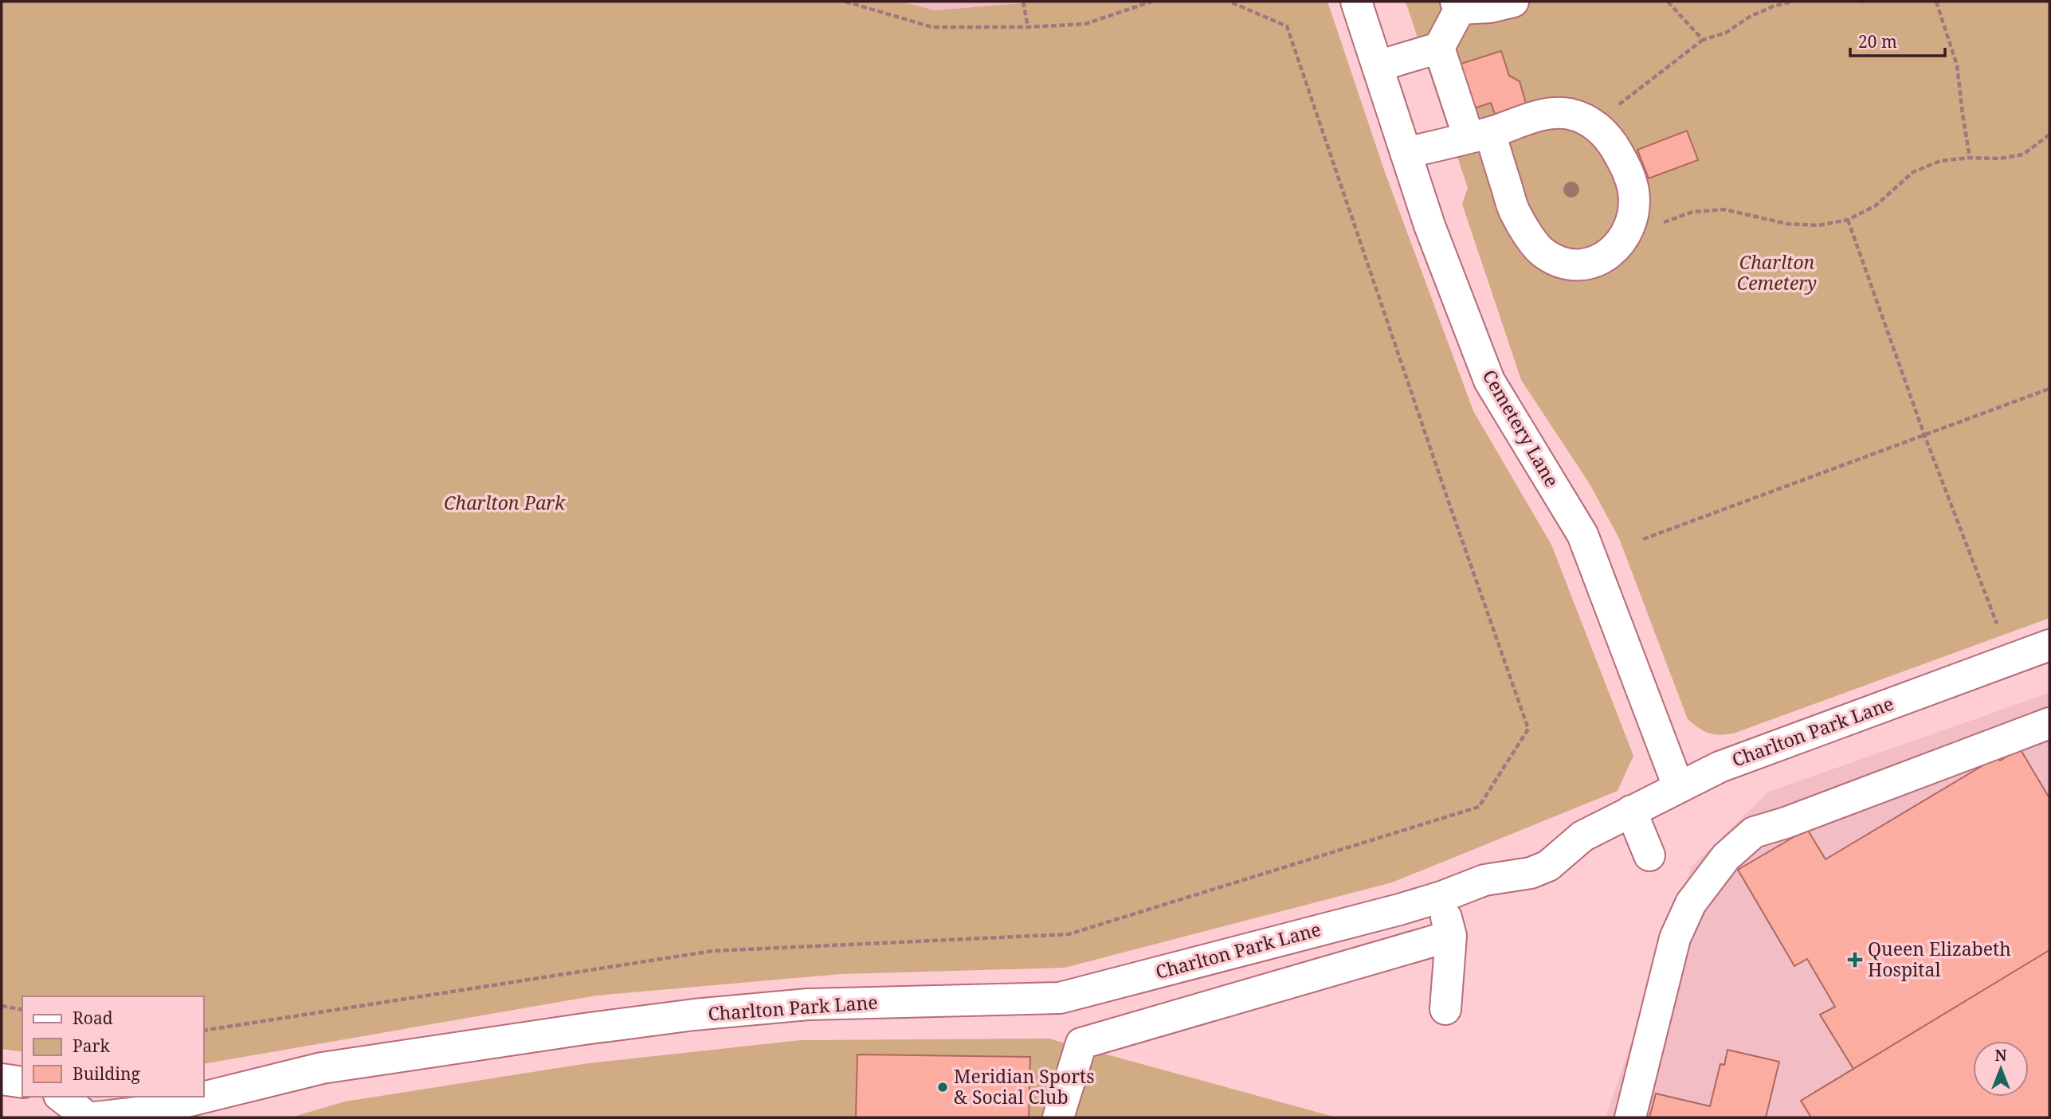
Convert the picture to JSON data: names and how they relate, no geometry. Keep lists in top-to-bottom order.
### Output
{
  "streets": {
    "street": ["Cemetery Lane", "Charlton Park Lane"]
  },
  "crossings": [
    ["Cemetery Lane", "Charlton Park Lane"]
  ],
  "parks": ["Charlton Cemetery", "Charlton Park"],
  "places": {
    "health": ["Queen Elizabeth Hospital"],
    "other": ["Meridian Sports & Social Club"]
  },
  "legend": ["Road", "Park", "Building"],
  "scale_bar": "20 m",
  "north": "top"
}
